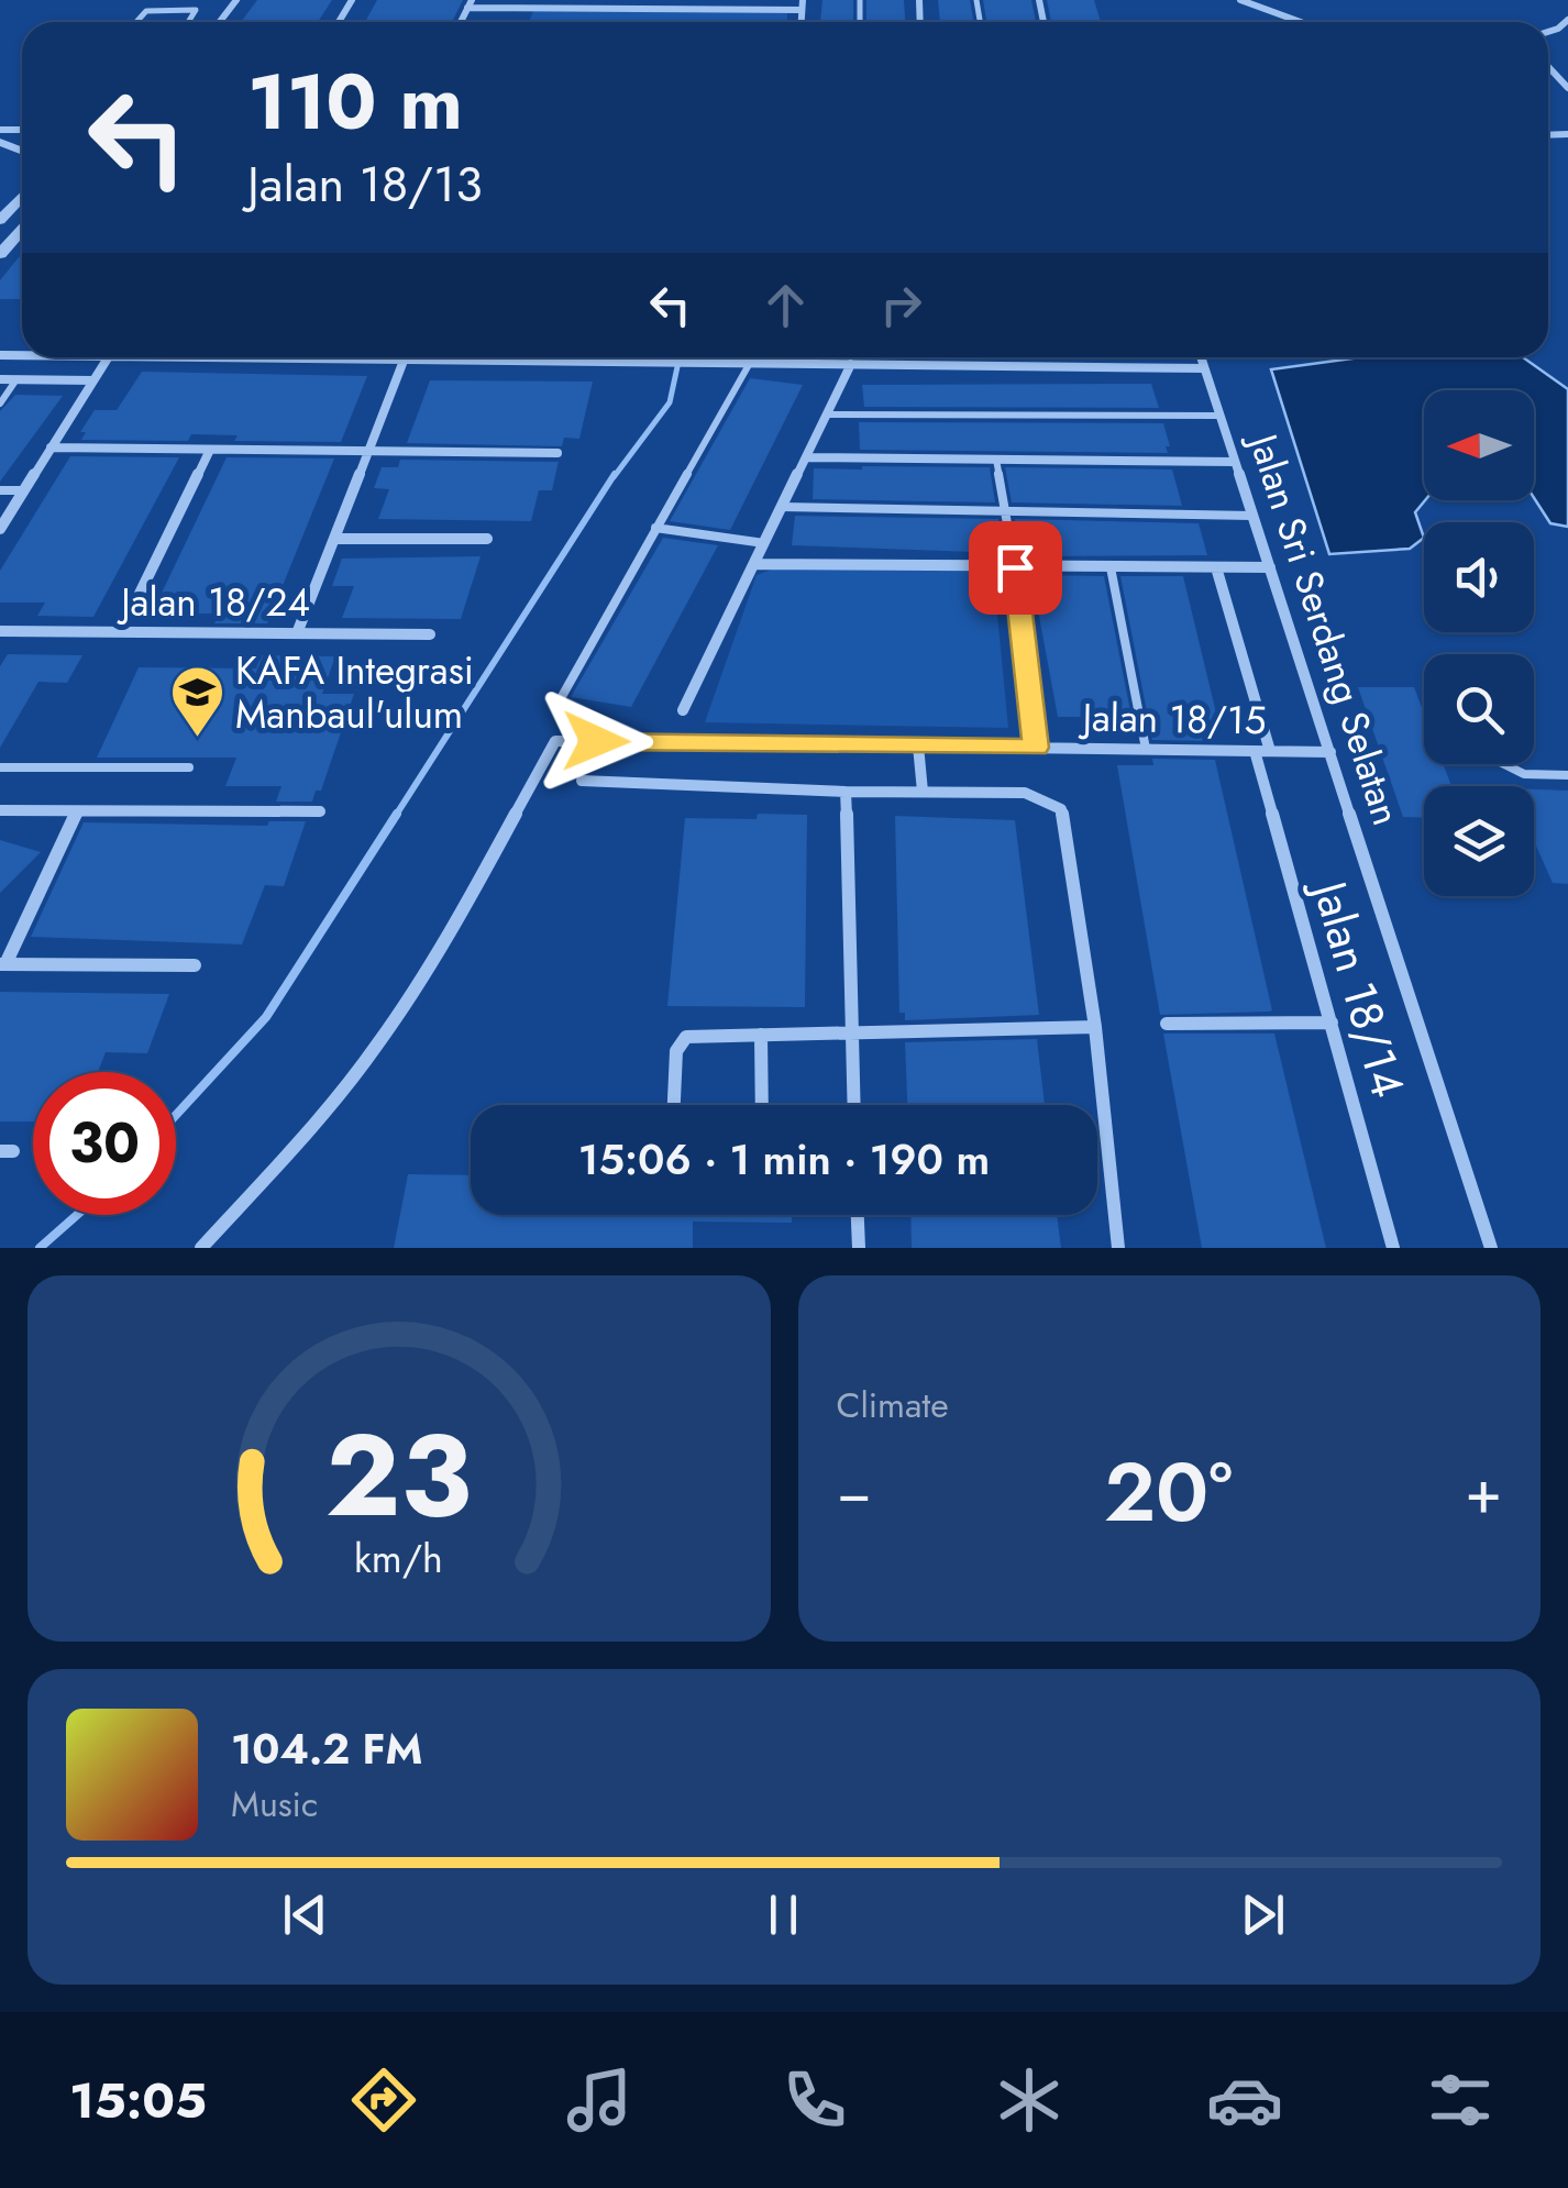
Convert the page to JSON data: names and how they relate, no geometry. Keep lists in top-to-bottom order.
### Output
{
  "streets": {
    "street": [
      "Jalan 18/24",
      "Jalan Sri Serdang Selatan",
      "Jalan 18/15",
      "Jalan 18/14"
    ]
  },
  "crossings": [
    ["Jalan Sri Serdang Selatan", "Jalan 18/15"],
    ["Jalan 18/15", "Jalan 18/14"]
  ],
  "places": {
    "school or university": ["KAFA Integrasi Manbaul'ulum"]
  },
  "north": "left",
  "page": {
    "turn": ["110 m", "Jalan 18/13"],
    "limit": "30",
    "trip": "15:06 · 1 min · 190 m",
    "tile": "Climate",
    "heat": ["−", "20°", "+"],
    "song": ["104.2 FM", "Music"],
    "tabs": "15:05",
    "gauge": ["23", "km/h"]
  }
}
